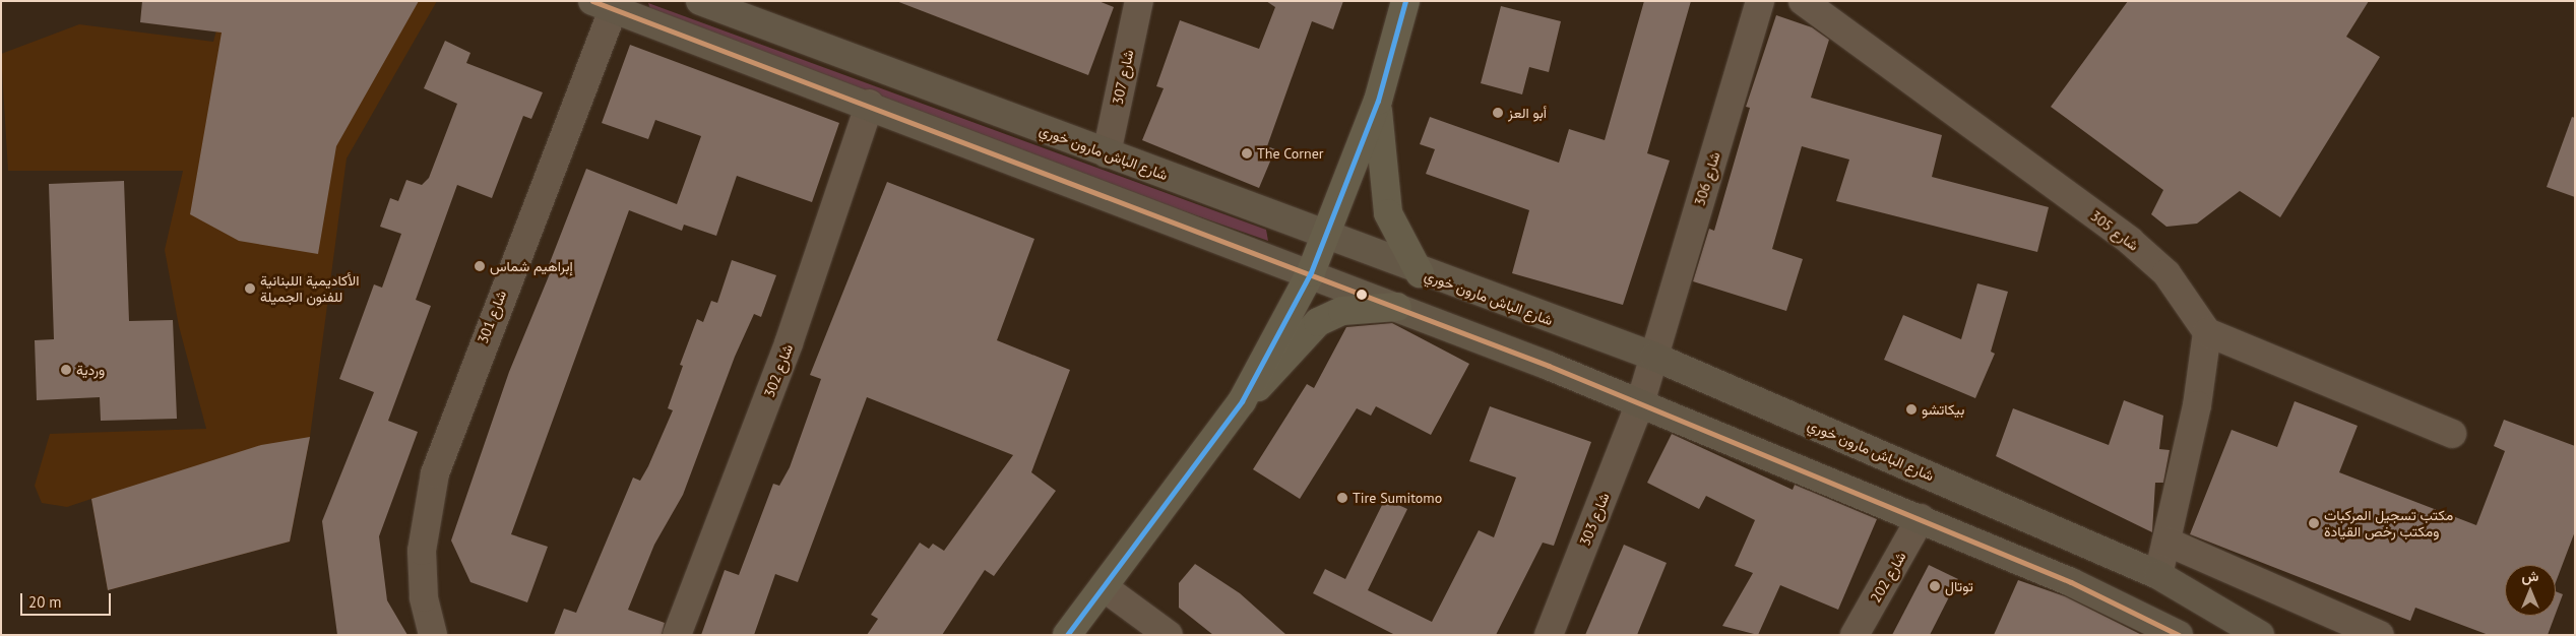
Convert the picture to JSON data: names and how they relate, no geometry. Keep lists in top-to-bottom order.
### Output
{
  "streets": {
    "main road": ["شارع الباش مارون خوري"],
    "street": [
      "شارع 307",
      "شارع 306",
      "شارع 305",
      "شارع 301",
      "شارع 302",
      "شارع 303",
      "شارع 202"
    ]
  },
  "crossings": [
    ["شارع 307", "شارع الباش مارون خوري"],
    ["شارع الباش مارون خوري", "شارع 306"],
    ["شارع 306", "شارع 303"]
  ],
  "places": [
    "أبو العز",
    "The Corner",
    "إبراهيم شماس",
    "الأكاديمية اللبنانية للفنون الجميلة",
    "وردية",
    "بيكاتشو",
    "Tire Sumitomo",
    "مكتب تسجيل المركبات ومكتب رخص القيادة",
    "توتال"
  ],
  "scale_bar": "20 m",
  "north": "top"
}
